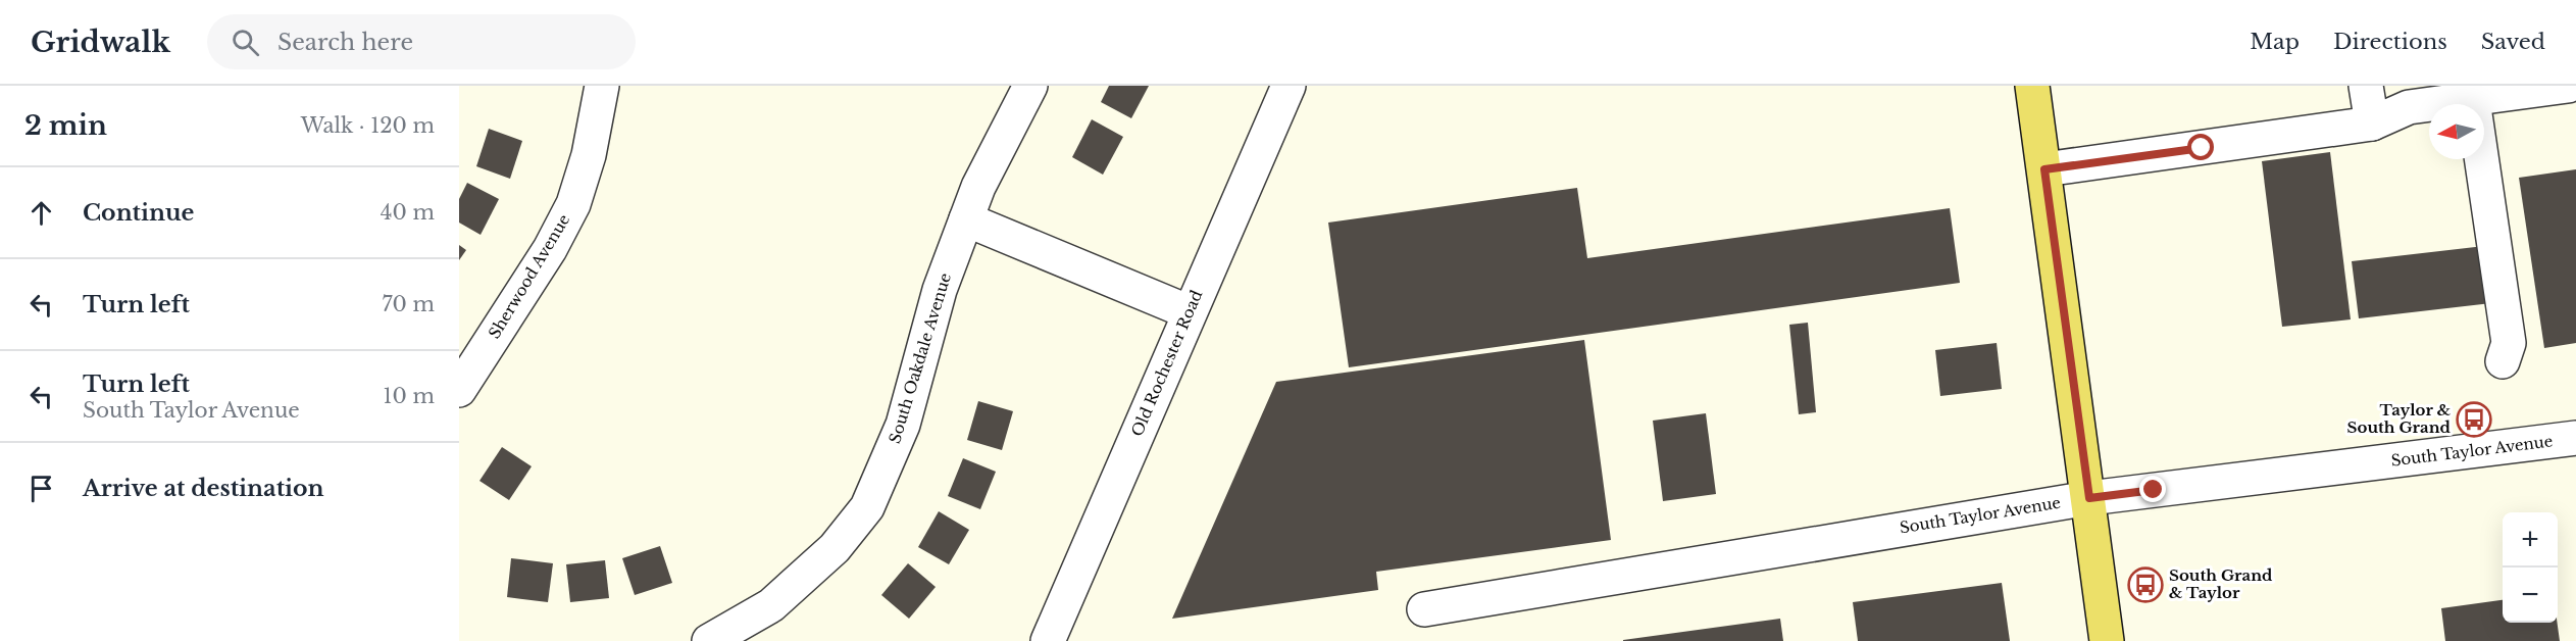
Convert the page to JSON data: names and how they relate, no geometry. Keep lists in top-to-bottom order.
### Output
{
  "streets": {
    "street": [
      "Sherwood Avenue",
      "South Oakdale Avenue",
      "Old Rochester Road",
      "South Taylor Avenue"
    ]
  },
  "places": {
    "bus stop": ["Taylor & South Grand", "South Grand & Taylor"]
  },
  "north": "left",
  "page": {
    "header": "Gridwalk",
    "search": "Search here",
    "nav": ["Map", "Directions", "Saved"],
    "heading": ["2 min", "Walk · 120 m"],
    "list": [
      ["Continue", "40 m"],
      ["Turn left", "70 m"],
      ["Turn left", "South Taylor Avenue", "10 m"],
      "Arrive at destination"
    ],
    "map_buttons": ["+", "−"]
  }
}
